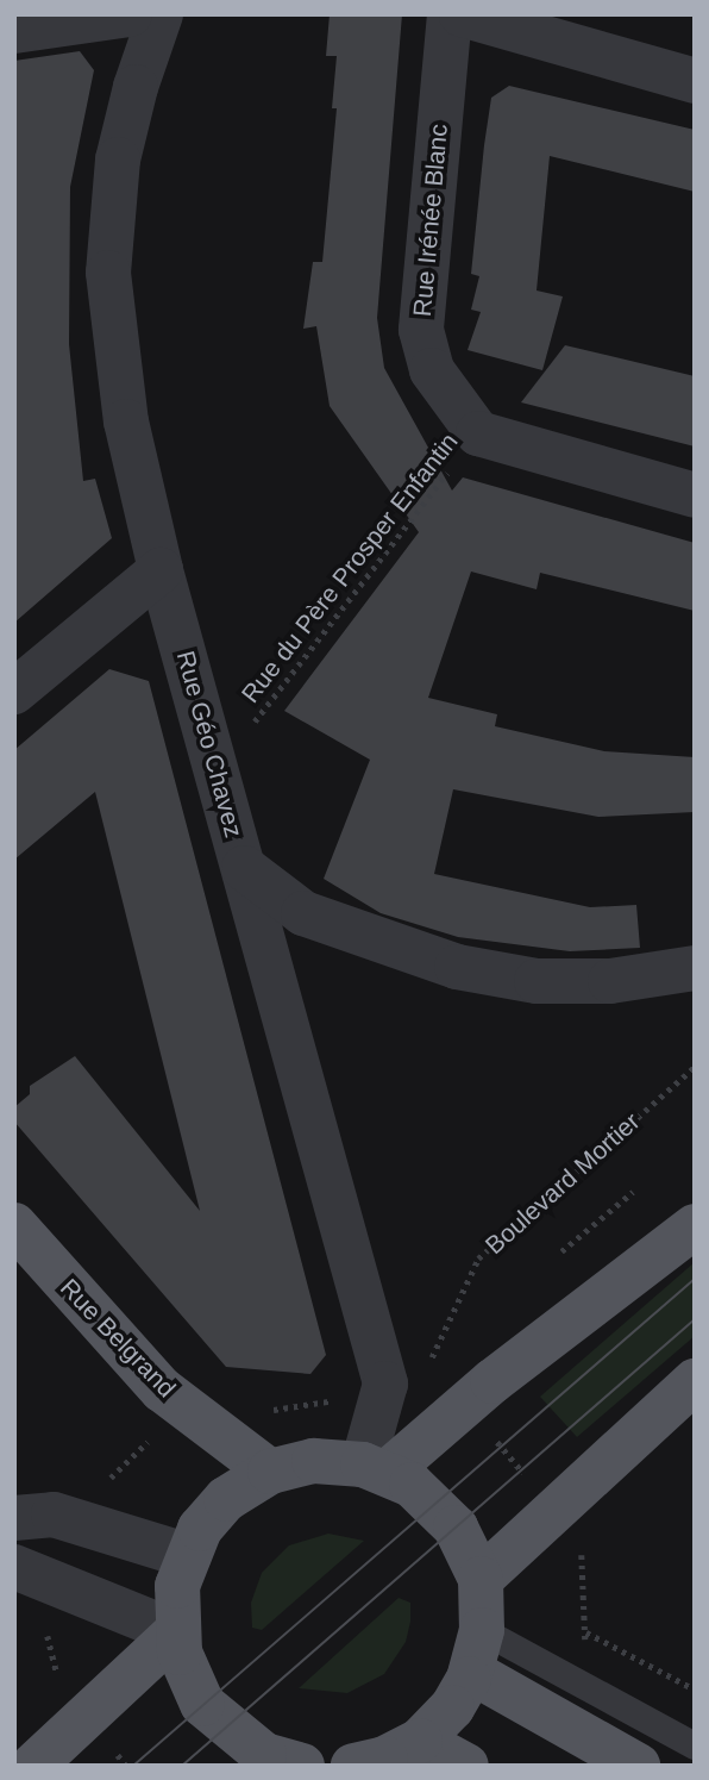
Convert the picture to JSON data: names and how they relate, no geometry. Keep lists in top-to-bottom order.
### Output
{
  "streets": {
    "main road": ["Rue Belgrand"],
    "street": ["Rue Irénée Blanc", "Rue Géo Chavez"],
    "path": ["Rue du Père Prosper Enfantin", "Boulevard Mortier"]
  },
  "crossings": [
    ["Rue Irénée Blanc", "Rue du Père Prosper Enfantin"]
  ]
}
